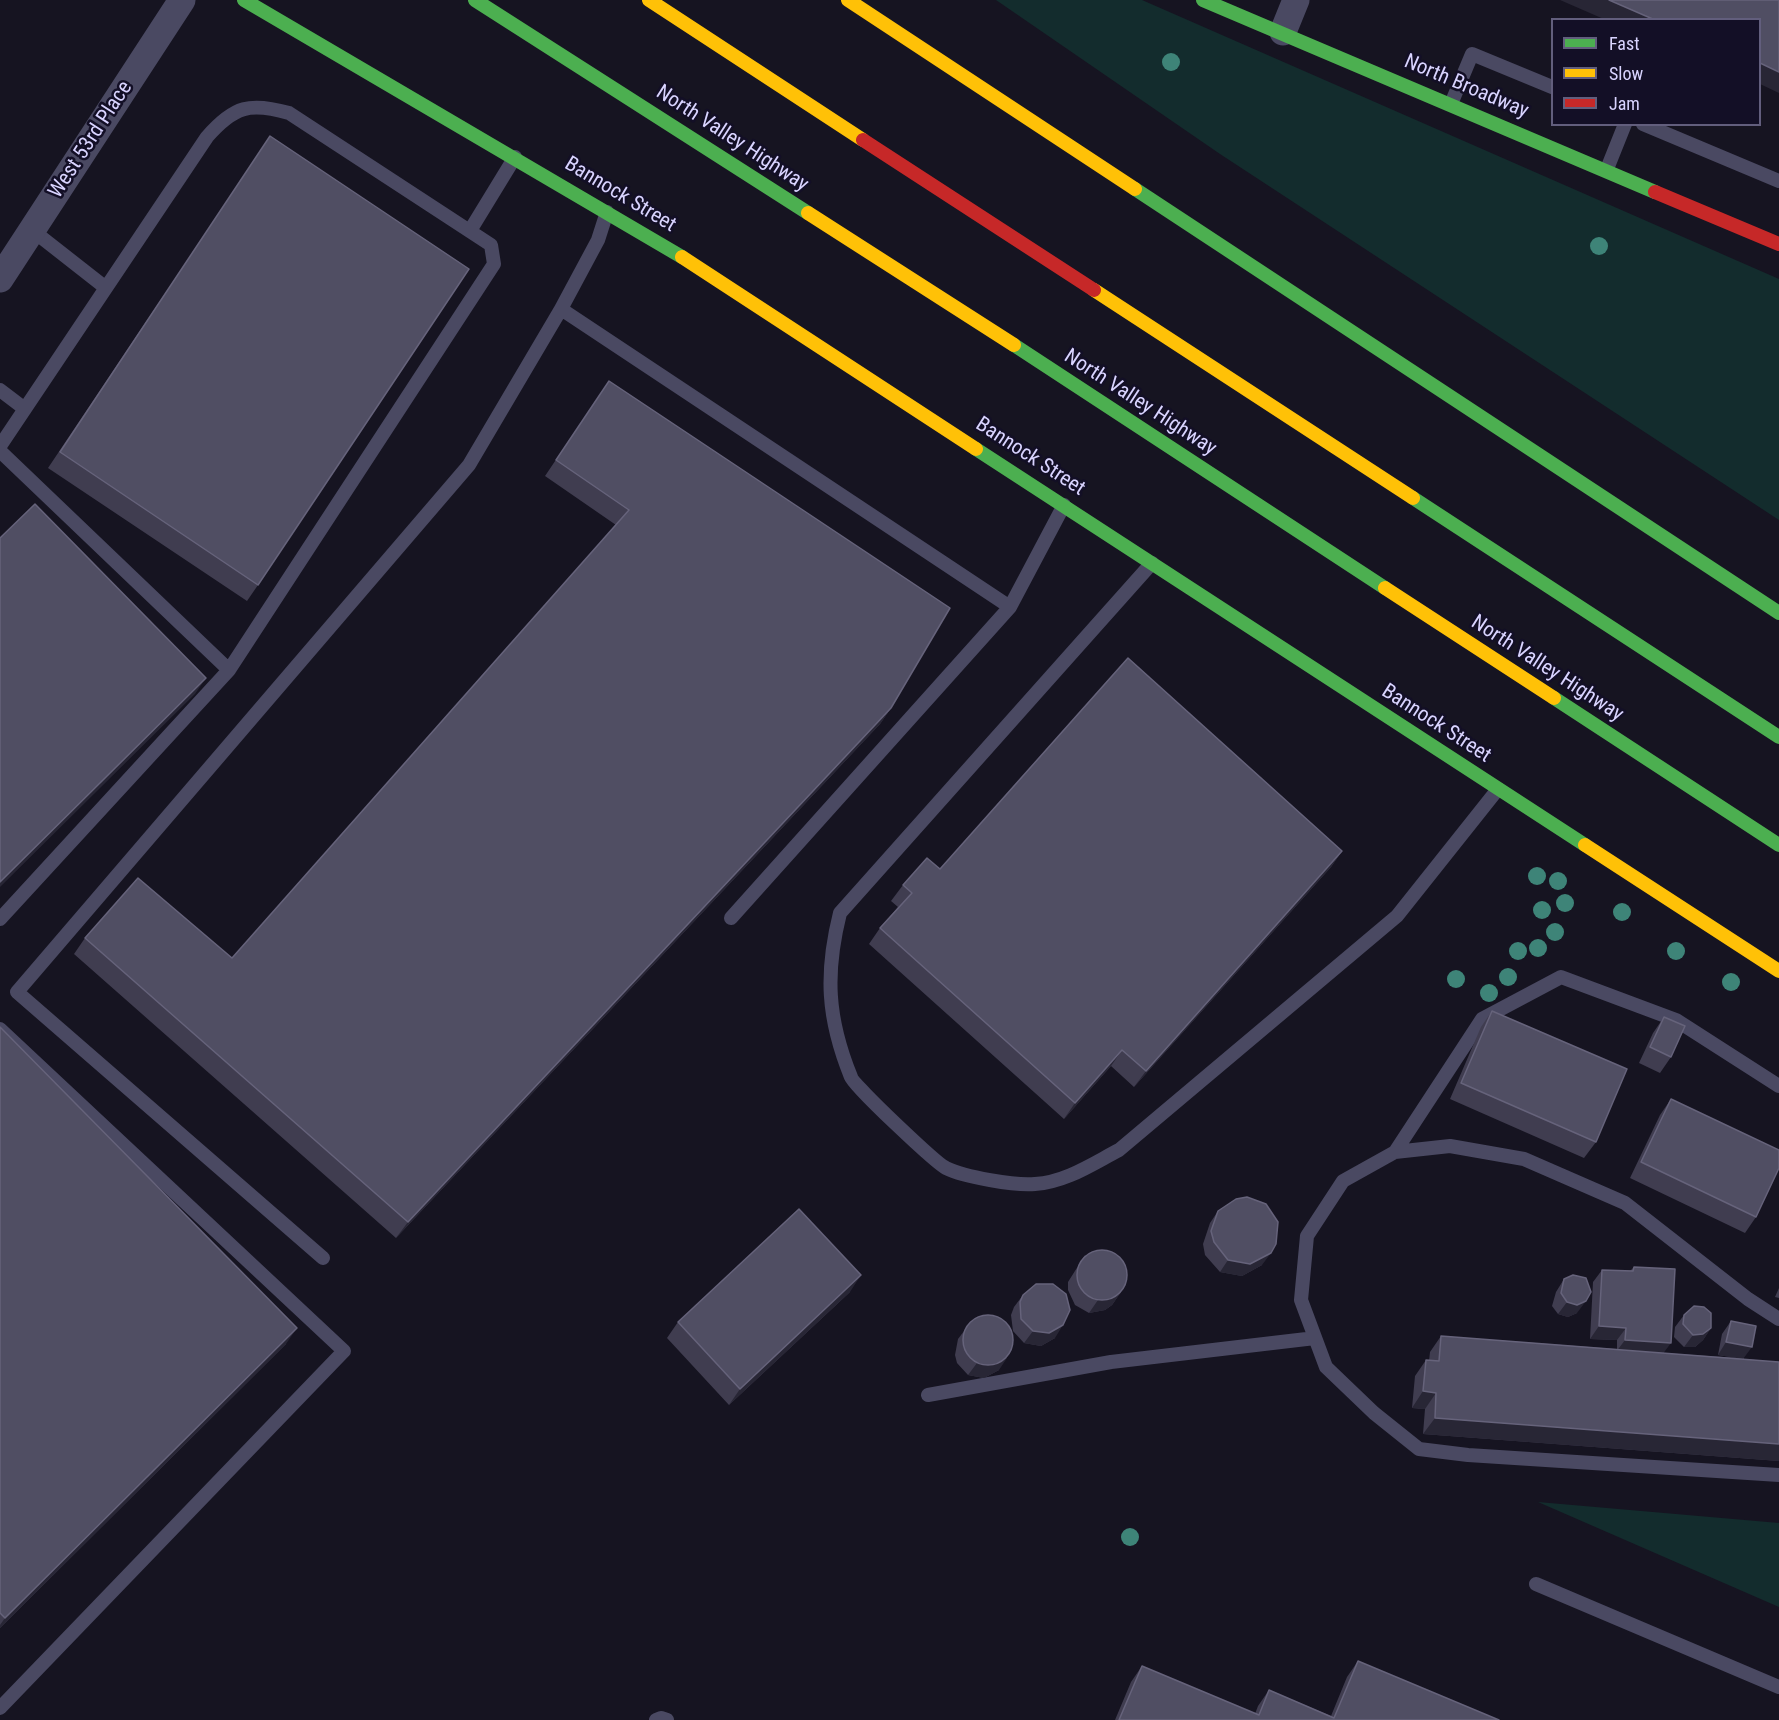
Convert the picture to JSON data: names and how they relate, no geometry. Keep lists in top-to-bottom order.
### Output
{
  "streets": {
    "main road": ["North Broadway", "North Valley Highway", "Bannock Street"],
    "street": ["West 53rd Place"]
  },
  "legend": ["Fast", "Slow", "Jam"]
}
